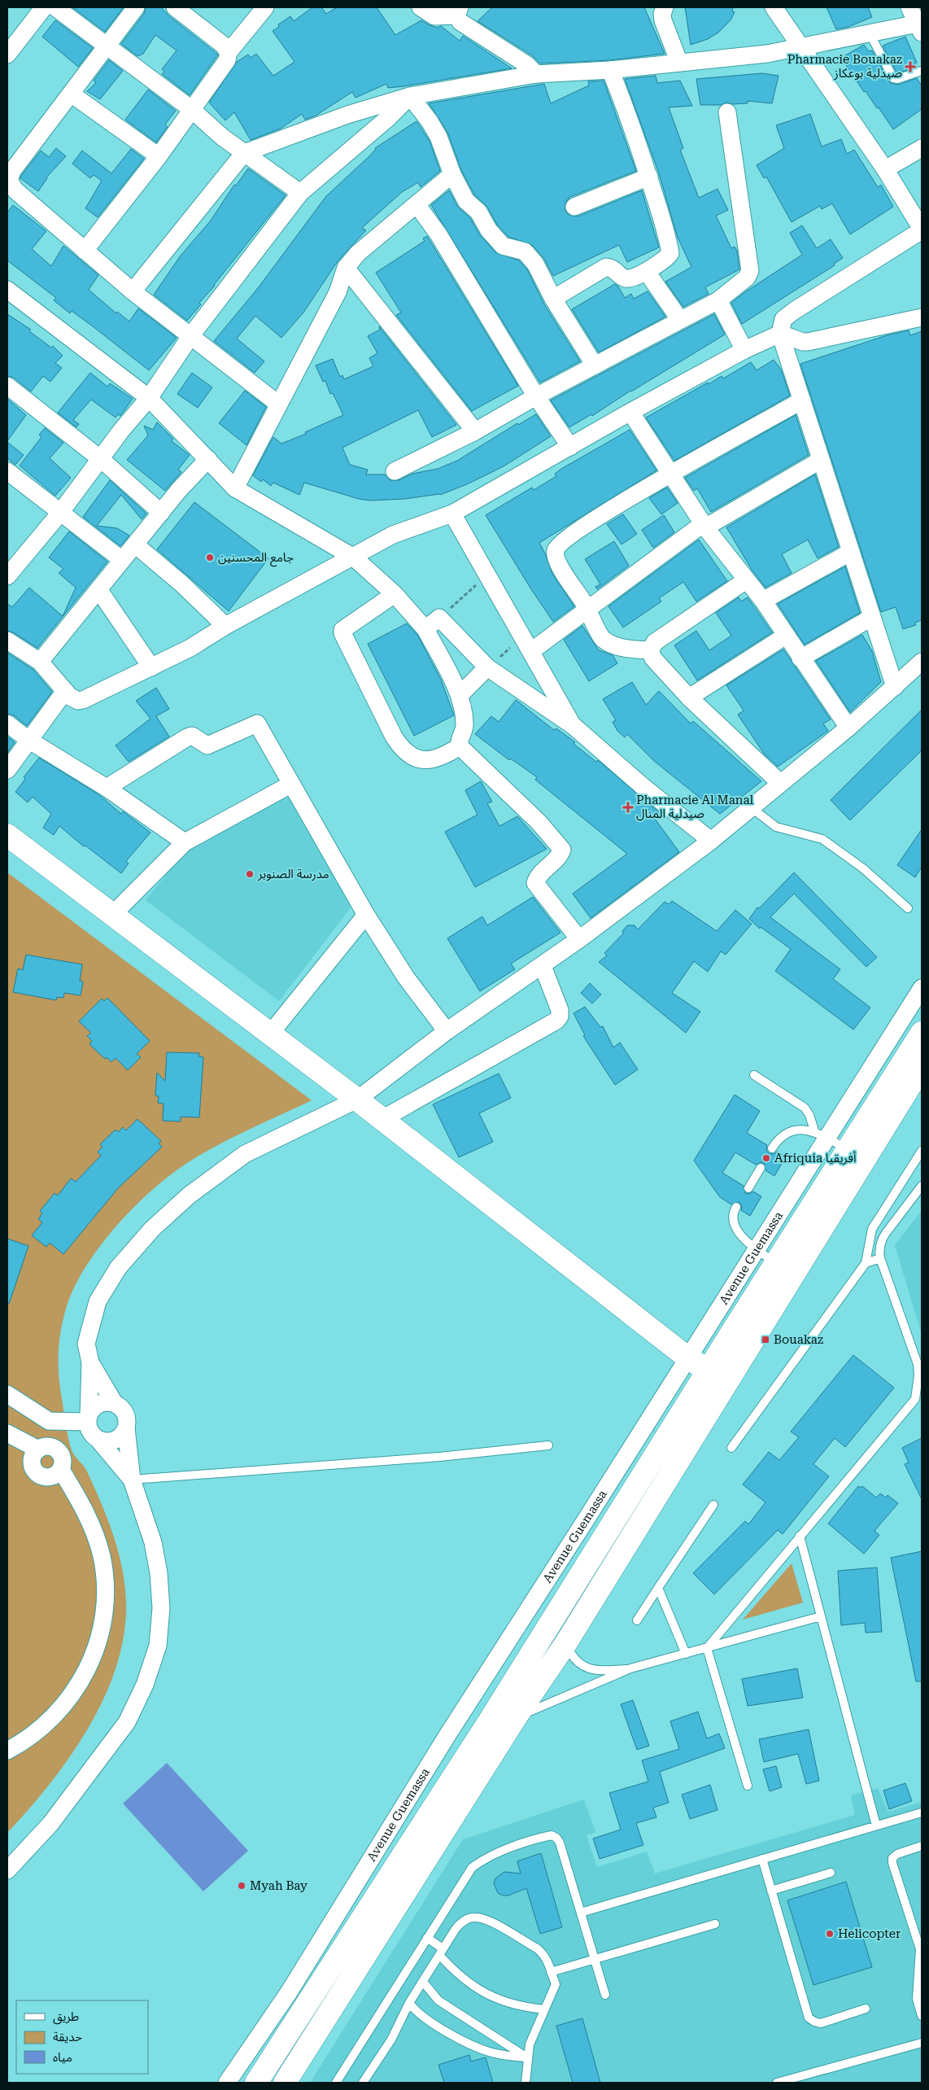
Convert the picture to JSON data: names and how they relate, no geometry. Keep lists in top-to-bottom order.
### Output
{
  "streets": {
    "main road": ["Avenue Guemassa"]
  },
  "places": {
    "health": ["Pharmacie Bouakaz صيدلية بوعكاز", "Pharmacie Al Manal صيدلية المنال"],
    "other": [
      "جامع المحسنين",
      "مدرسة الصنوبر",
      "Afriquia أفريقيا",
      "Myah Bay",
      "Helicopter"
    ],
    "transit": ["Bouakaz"]
  },
  "legend": ["طريق", "حديقة", "مياه"]
}
